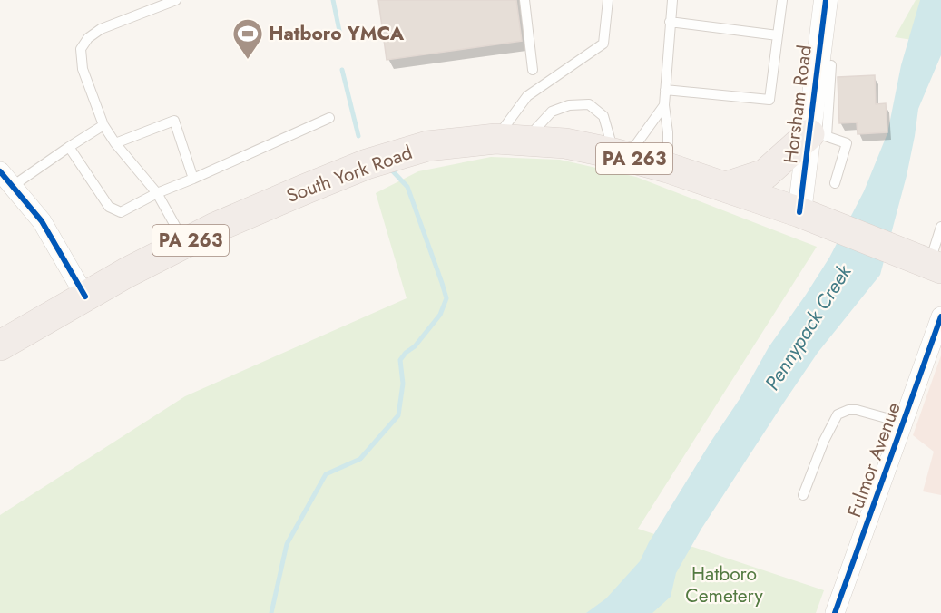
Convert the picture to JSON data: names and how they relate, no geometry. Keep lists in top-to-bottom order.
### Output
{
  "streets": {
    "highway": ["PA 263", "South York Road"],
    "street": ["Horsham Road", "Fulmor Avenue"]
  },
  "crossings": [
    ["Horsham Road", "South York Road"]
  ],
  "water": ["Pennypack Creek"],
  "parks": ["Hatboro Cemetery"],
  "places": {
    "sports": ["Hatboro YMCA"]
  }
}
